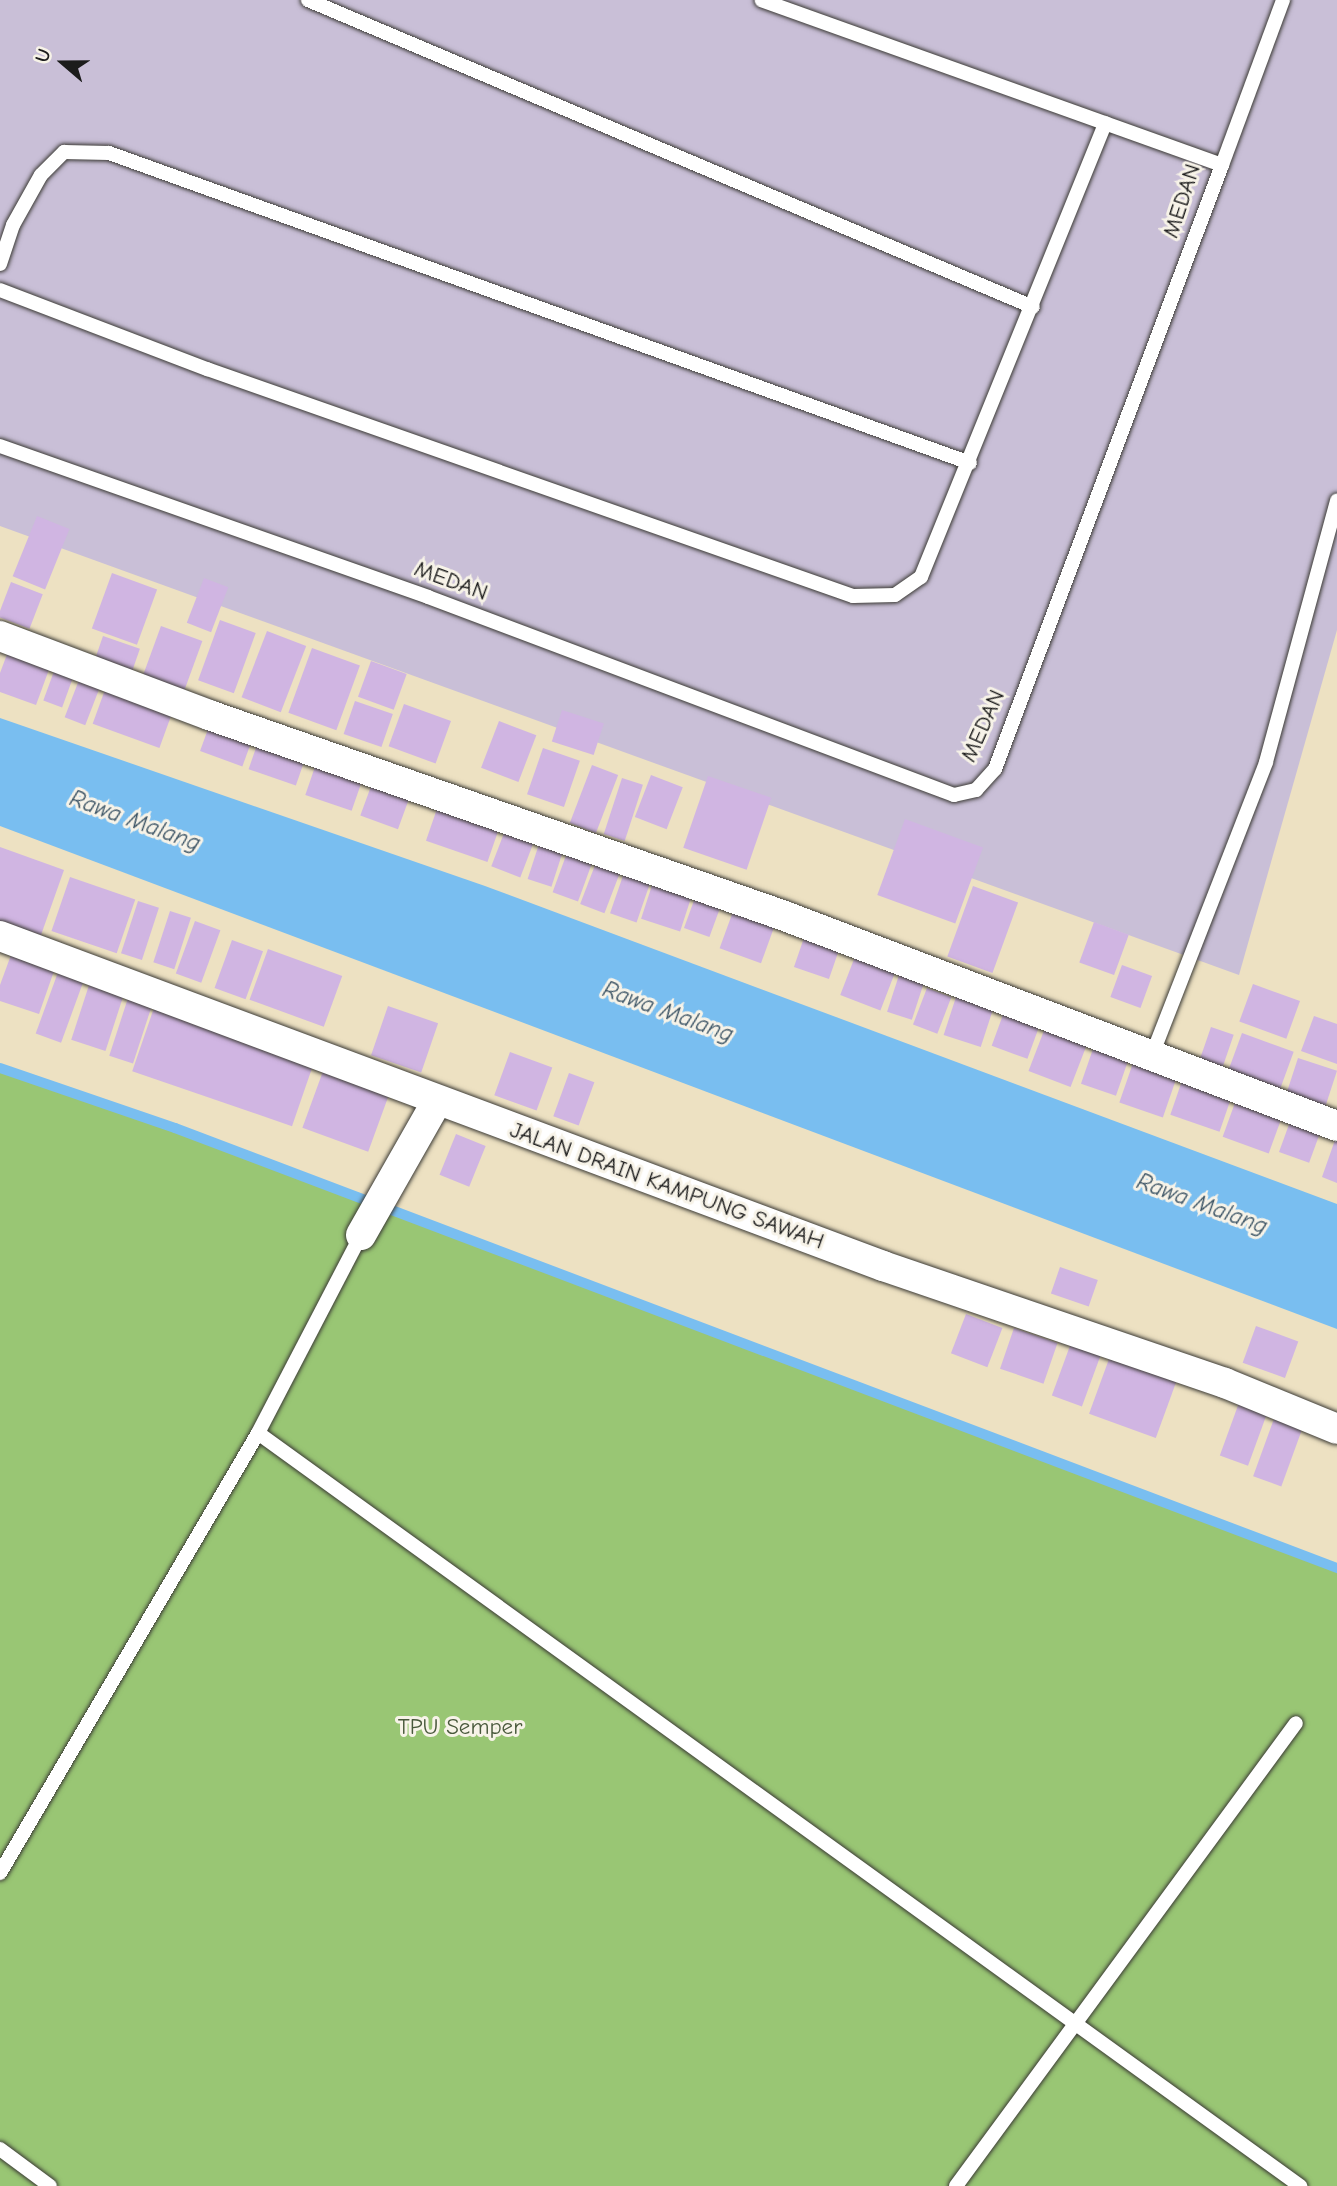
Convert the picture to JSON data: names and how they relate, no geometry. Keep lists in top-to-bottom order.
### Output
{
  "streets": {
    "street": ["JALAN DRAIN KAMPUNG SAWAH"],
    "lane": ["MEDAN"]
  },
  "water": ["Rawa Malang"],
  "parks": ["TPU Semper"],
  "north": "left"
}
